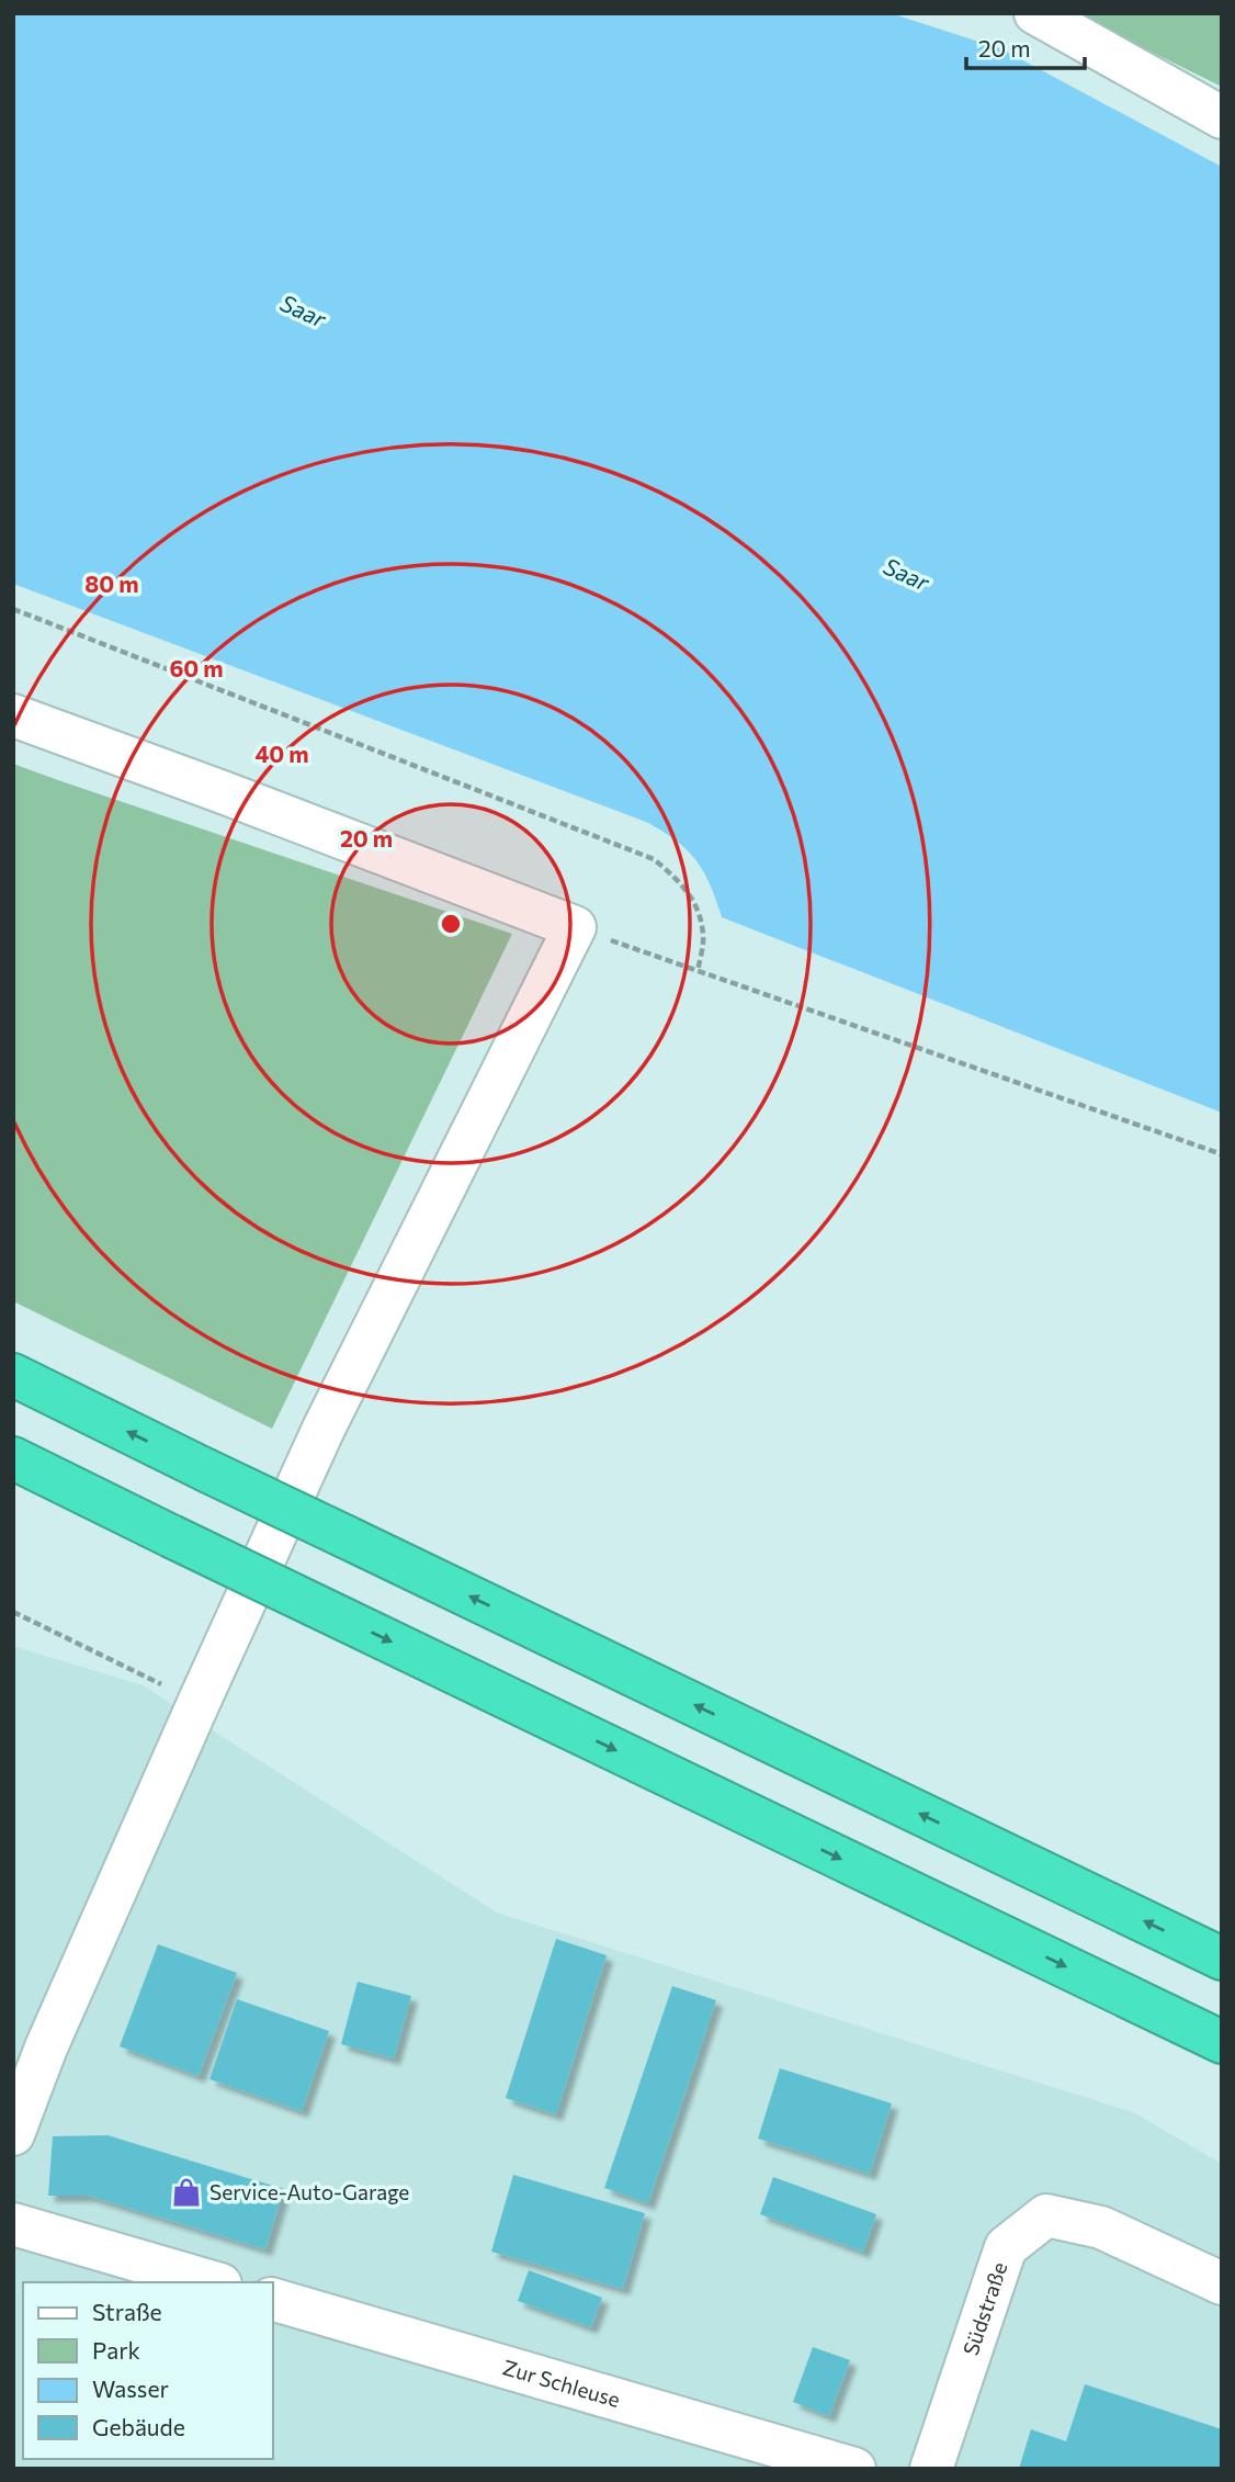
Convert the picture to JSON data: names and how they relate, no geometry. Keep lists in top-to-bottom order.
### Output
{
  "streets": {
    "street": ["Südstraße", "Zur Schleuse"]
  },
  "water": ["Saar"],
  "places": {
    "shop": ["Service-Auto-Garage"]
  },
  "legend": [
    "Straße",
    "Park",
    "Wasser",
    "Gebäude"
  ],
  "scale_bar": "20 m",
  "rings": [
    "80 m",
    "60 m",
    "40 m",
    "20 m"
  ]
}
